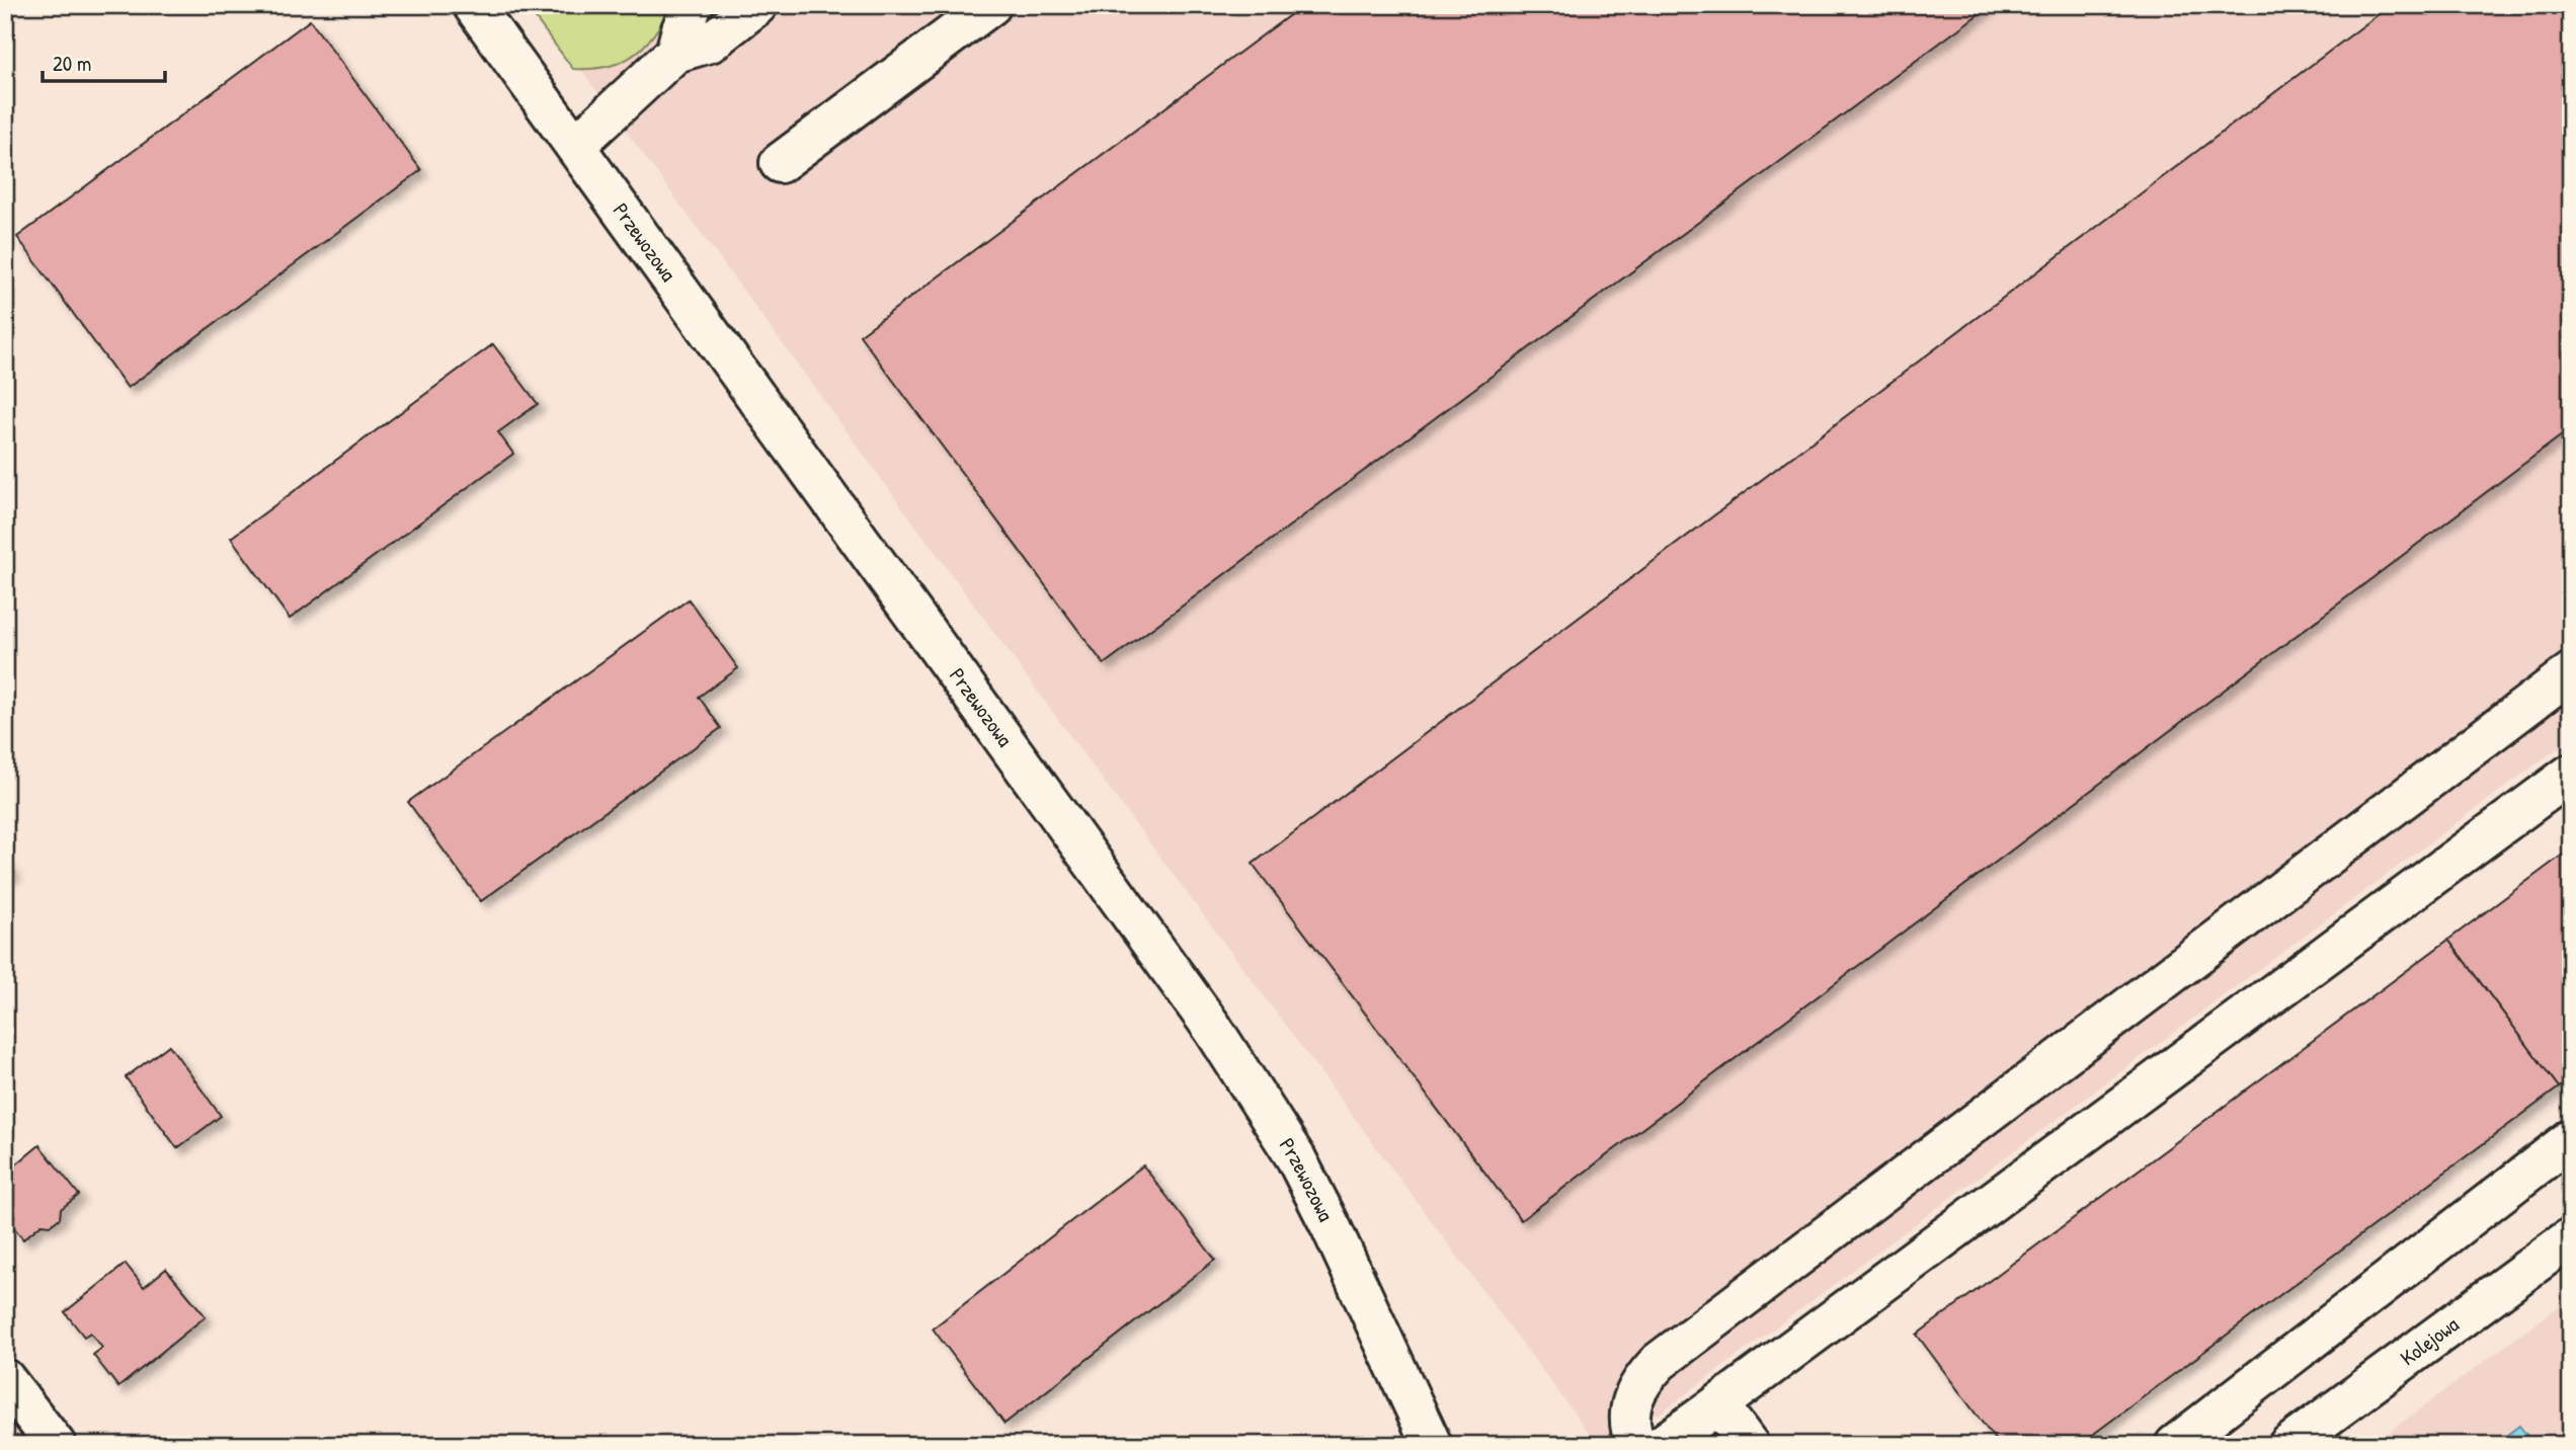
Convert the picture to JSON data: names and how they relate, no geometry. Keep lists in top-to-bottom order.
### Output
{
  "streets": {
    "street": ["Przewozowa", "Kolejowa"]
  },
  "scale_bar": "20 m"
}
